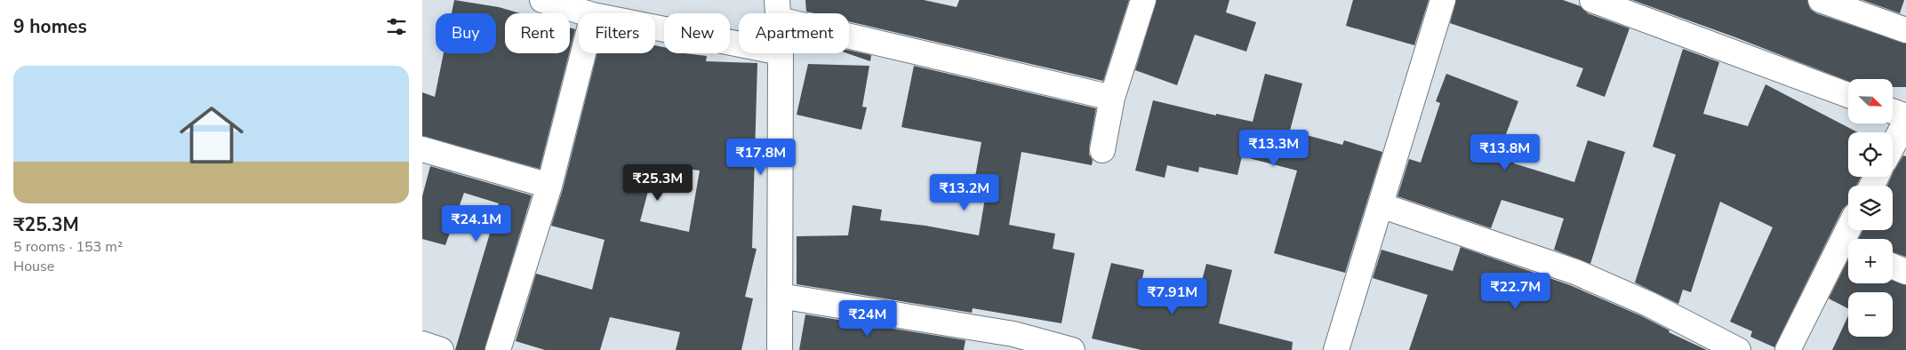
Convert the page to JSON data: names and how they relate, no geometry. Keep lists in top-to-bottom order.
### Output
{
  "north": "bottom right",
  "page": {
    "heading": "9 homes",
    "chip": [
      "Buy",
      "Rent",
      "Filters",
      "New",
      "Apartment"
    ],
    "list": [
      {
        "name": "₹25.3M",
        "note": "5 rooms · 153 m² · House"
      }
    ],
    "map_buttons": ["+", "−"],
    "price": [
      "₹13.3M",
      "₹13.8M",
      "₹17.8M",
      "₹25.3M",
      "₹13.2M",
      "₹24.1M",
      "₹22.7M",
      "₹7.91M",
      "₹24M"
    ]
  }
}
